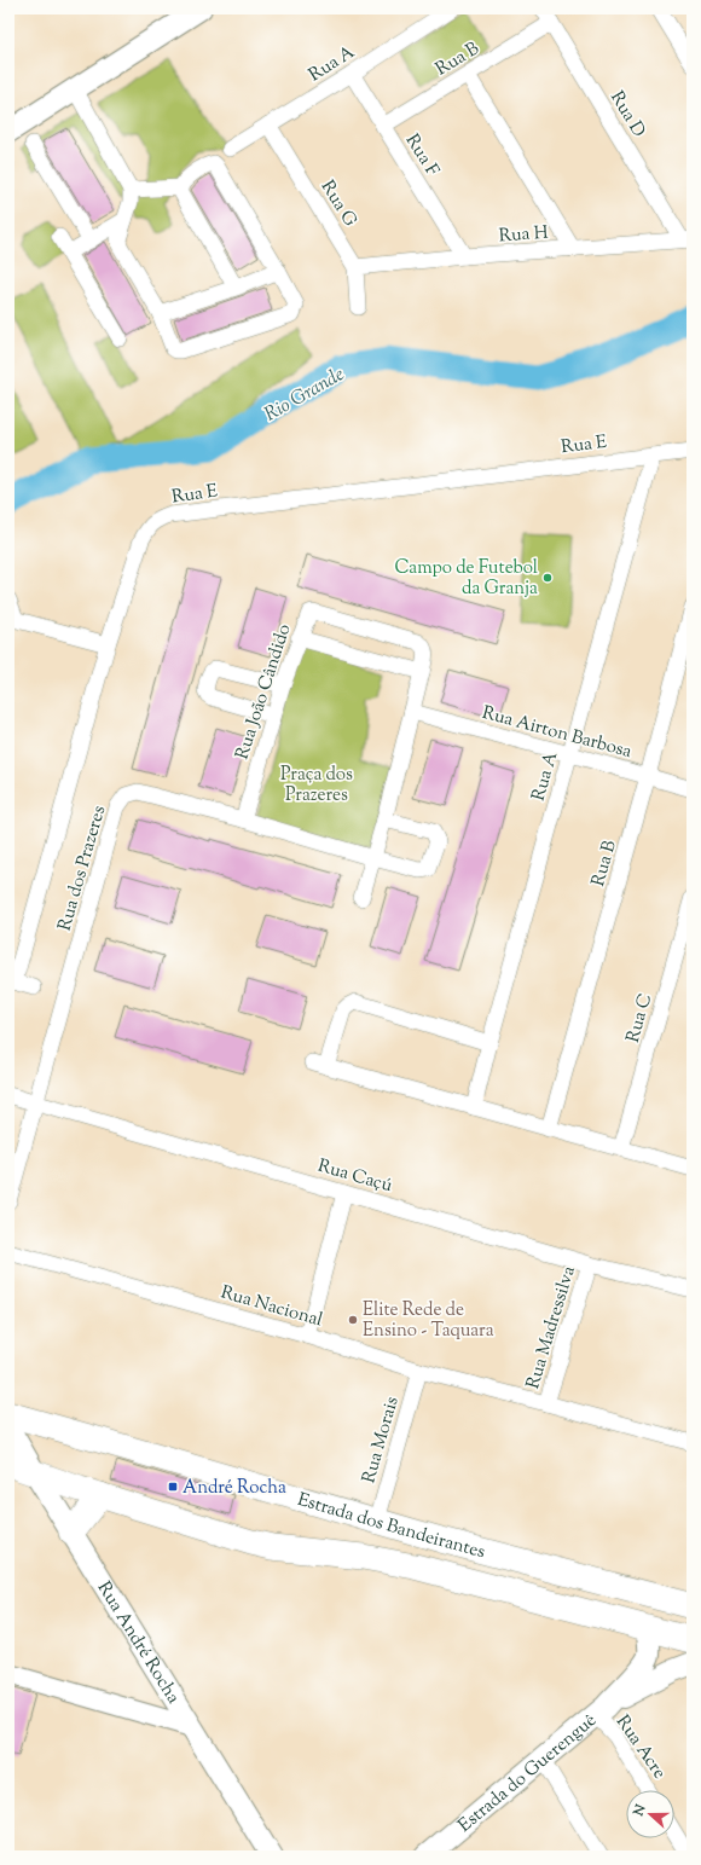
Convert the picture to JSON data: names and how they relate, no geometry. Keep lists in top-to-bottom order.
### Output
{
  "streets": {
    "main road": ["Estrada dos Bandeirantes", "Rua André Rocha", "Estrada do Guerenguê"],
    "street": [
      "Rua B",
      "Rua A",
      "Rua D",
      "Rua F",
      "Rua G",
      "Rua H",
      "Rua E",
      "Rua João Cândido",
      "Rua Airton Barbosa",
      "Rua dos Prazeres",
      "Rua C",
      "Rua Caçú",
      "Rua Nacional",
      "Rua Madressilva",
      "Rua Morais",
      "Rua Acre"
    ]
  },
  "crossings": [
    ["Rua B", "Rua D"],
    ["Rua B", "Rua F"],
    ["Rua B", "Rua Airton Barbosa"],
    ["Rua A", "Rua F"],
    ["Rua A", "Rua G"],
    ["Rua A", "Rua E"],
    ["Rua A", "Rua Airton Barbosa"],
    ["Rua D", "Rua H"],
    ["Rua F", "Rua H"],
    ["Rua G", "Rua H"],
    ["Rua João Cândido", "Rua dos Prazeres"],
    ["Rua dos Prazeres", "Rua Caçú"],
    ["Rua Caçú", "Rua Madressilva"],
    ["Rua Nacional", "Rua Madressilva"],
    ["Rua Nacional", "Rua Morais"],
    ["Rua Morais", "Estrada dos Bandeirantes"],
    ["Estrada dos Bandeirantes", "Rua André Rocha"],
    ["Estrada dos Bandeirantes", "Estrada do Guerenguê"],
    ["Rua Acre", "Estrada do Guerenguê"]
  ],
  "water": ["Rio Grande"],
  "parks": ["Praça dos Prazeres"],
  "places": {
    "other": ["Campo de Futebol da Granja", "Elite Rede de Ensino - Taquara"],
    "transit": ["André Rocha"]
  },
  "north": "left"
}
